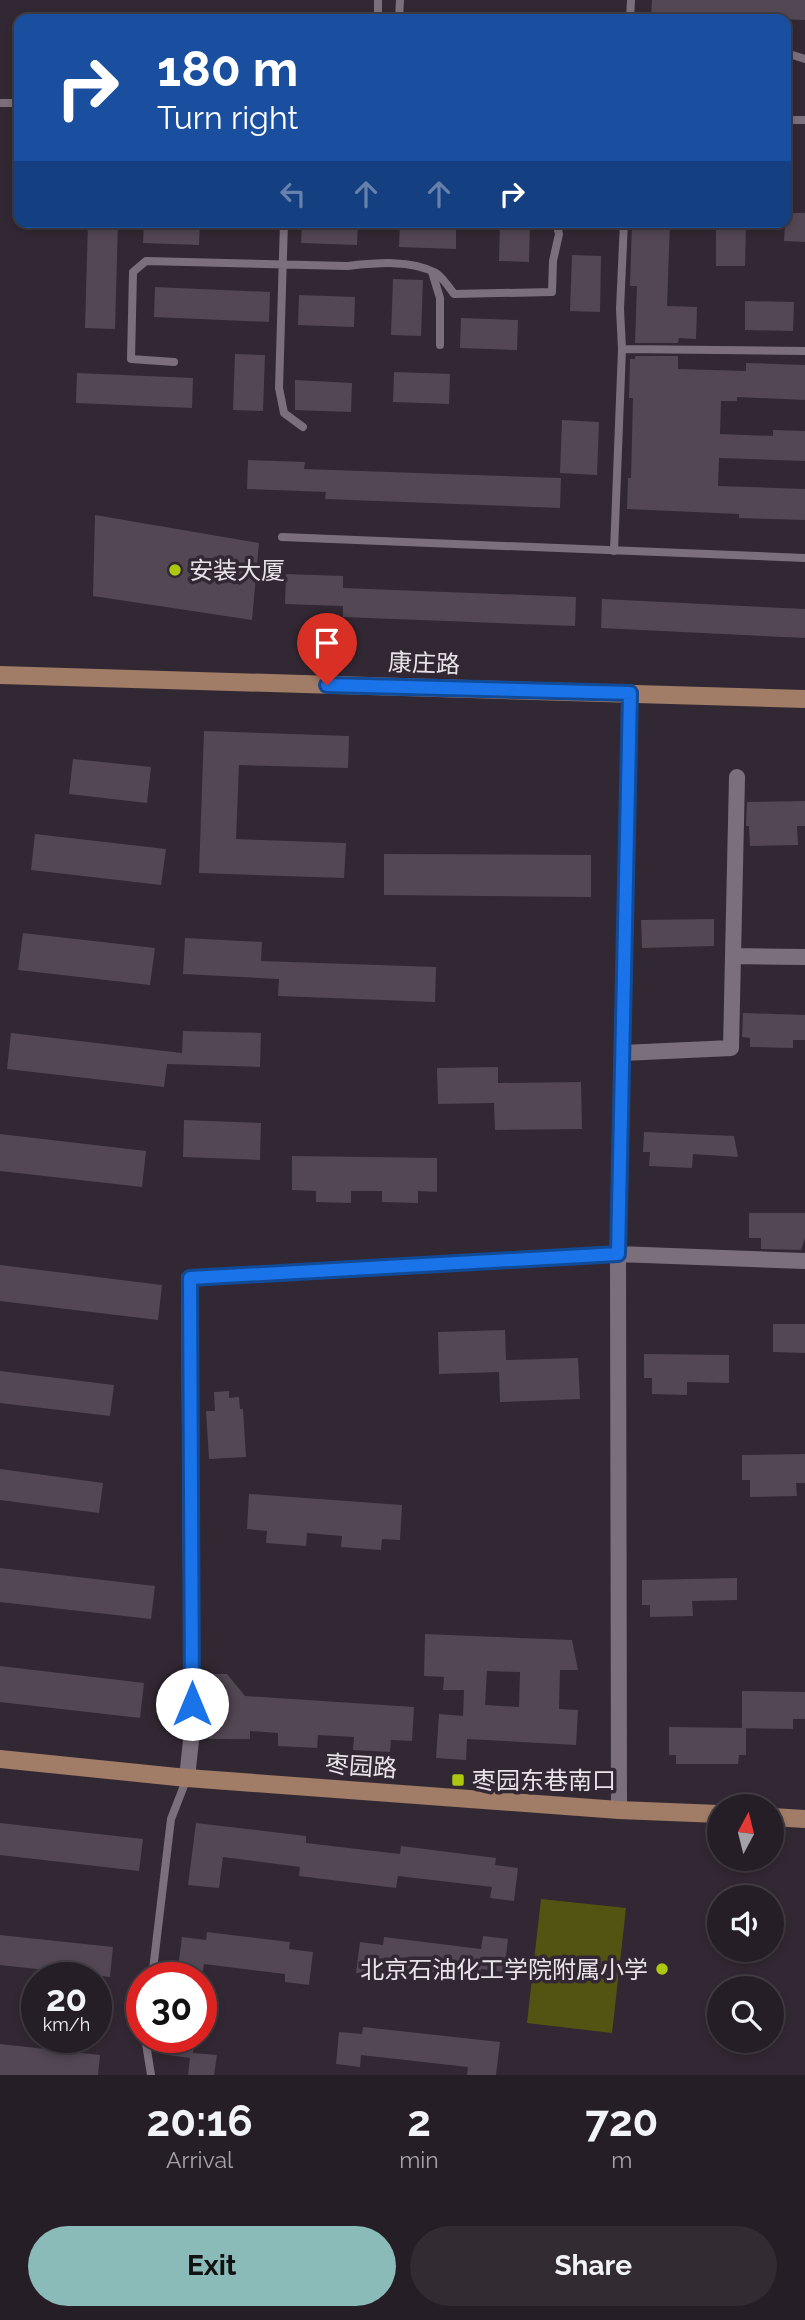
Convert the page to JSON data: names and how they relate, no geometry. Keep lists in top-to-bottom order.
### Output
{
  "streets": {
    "street": ["康庄路", "枣园路"]
  },
  "places": {
    "other": ["安装大厦", "北京石油化工学院附属小学"],
    "transit": ["枣园东巷南口"]
  },
  "north": "top",
  "page": {
    "turn": ["180 m", "Turn right"],
    "speed": "20 km/h",
    "limit": "30",
    "eta": [
      "20:16",
      "Arrival",
      "2",
      "min",
      "720",
      "m"
    ],
    "buttons": ["Exit", "Share"]
  }
}
